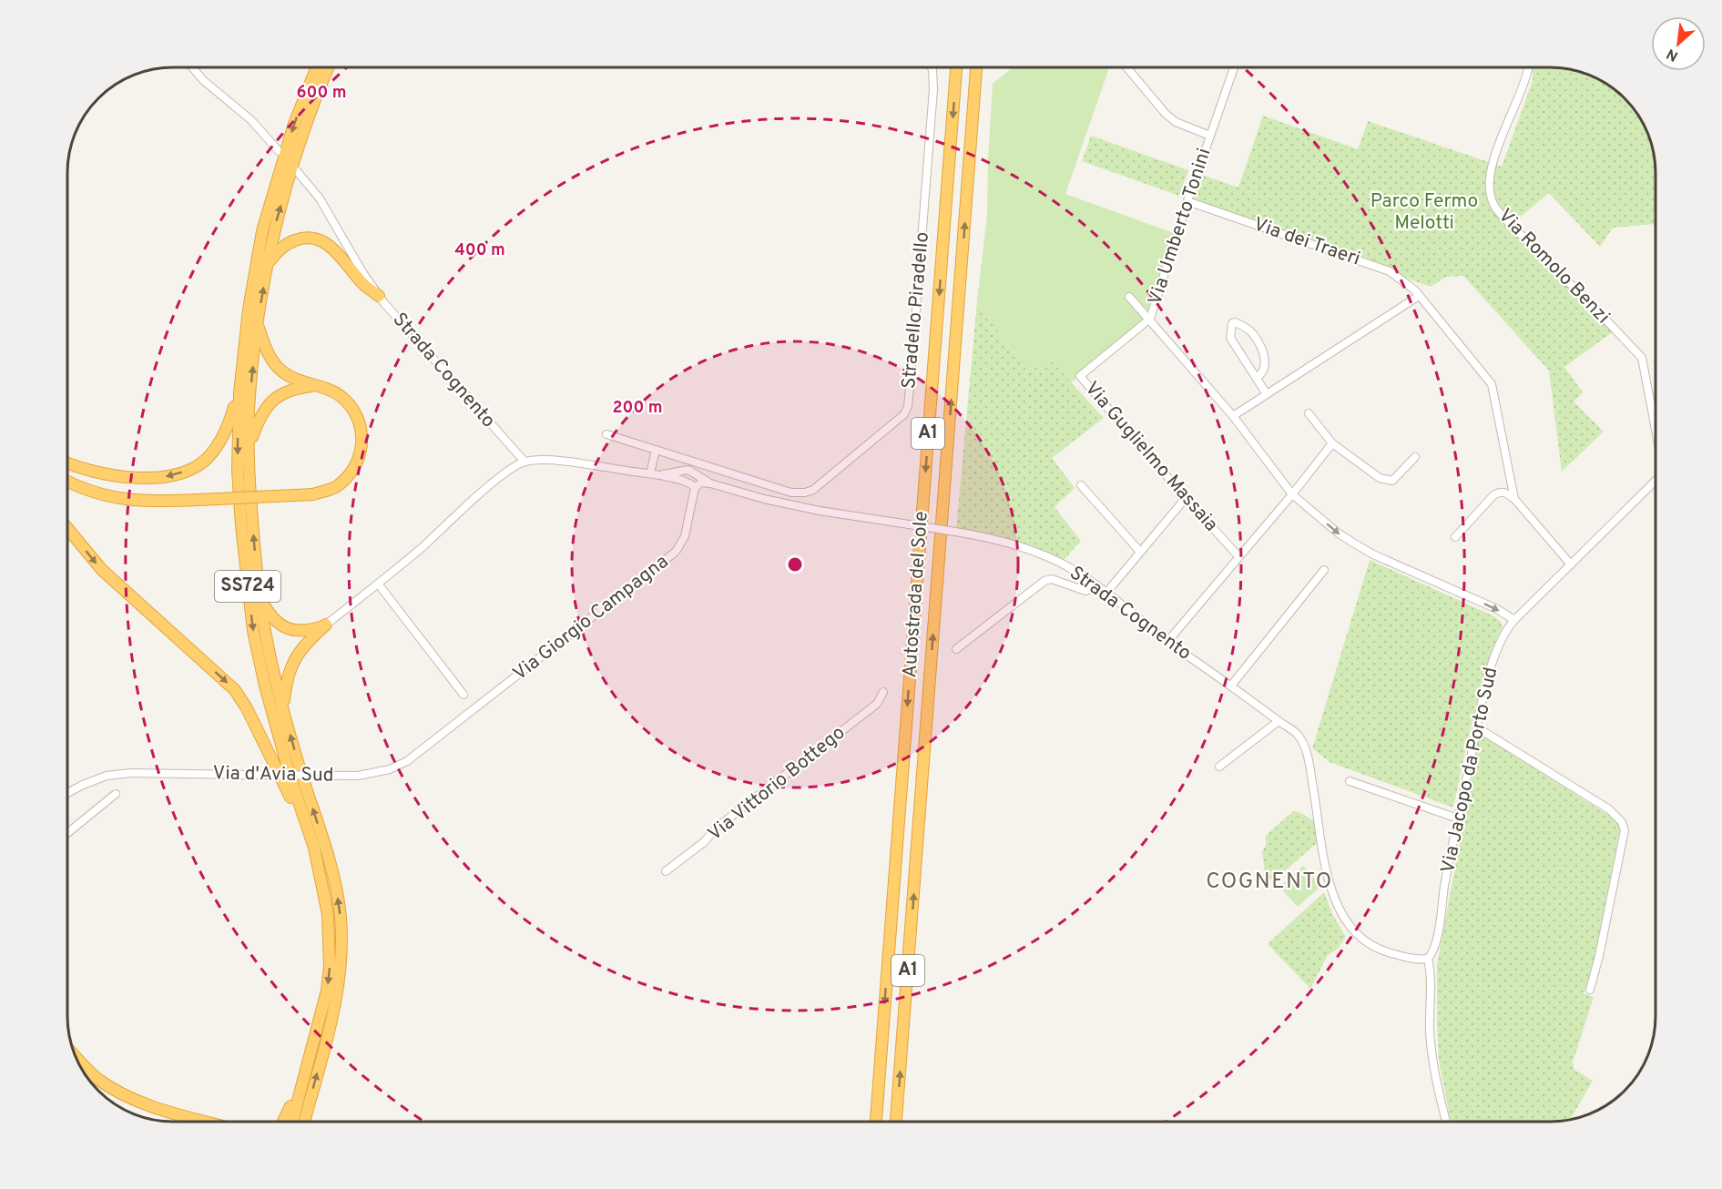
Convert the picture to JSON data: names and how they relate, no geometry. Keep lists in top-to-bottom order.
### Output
{
  "streets": {
    "highway": ["A1", "SS724", "Autostrada del Sole"],
    "street": [
      "Via Umberto Tonini",
      "Via dei Traeri",
      "Via Romolo Benzi",
      "Stradello Piradello",
      "Strada Cognento",
      "Via Guglielmo Massaia",
      "Via Giorgio Campagna",
      "Via Jacopo da Porto Sud",
      "Via d'Avia Sud",
      "Via Vittorio Bottego"
    ]
  },
  "crossings": [
    ["Via Umberto Tonini", "Via dei Traeri"],
    ["Via Umberto Tonini", "Via Guglielmo Massaia"],
    ["Via dei Traeri", "Via Jacopo da Porto Sud"],
    ["Strada Cognento", "Via Giorgio Campagna"],
    ["Strada Cognento", "Via Jacopo da Porto Sud"],
    ["Via Giorgio Campagna", "Via d'Avia Sud"]
  ],
  "districts": ["COGNENTO"],
  "parks": ["Parco Fermo Melotti"],
  "north": "bottom left",
  "rings": ["600 m", "400 m", "200 m"]
}
